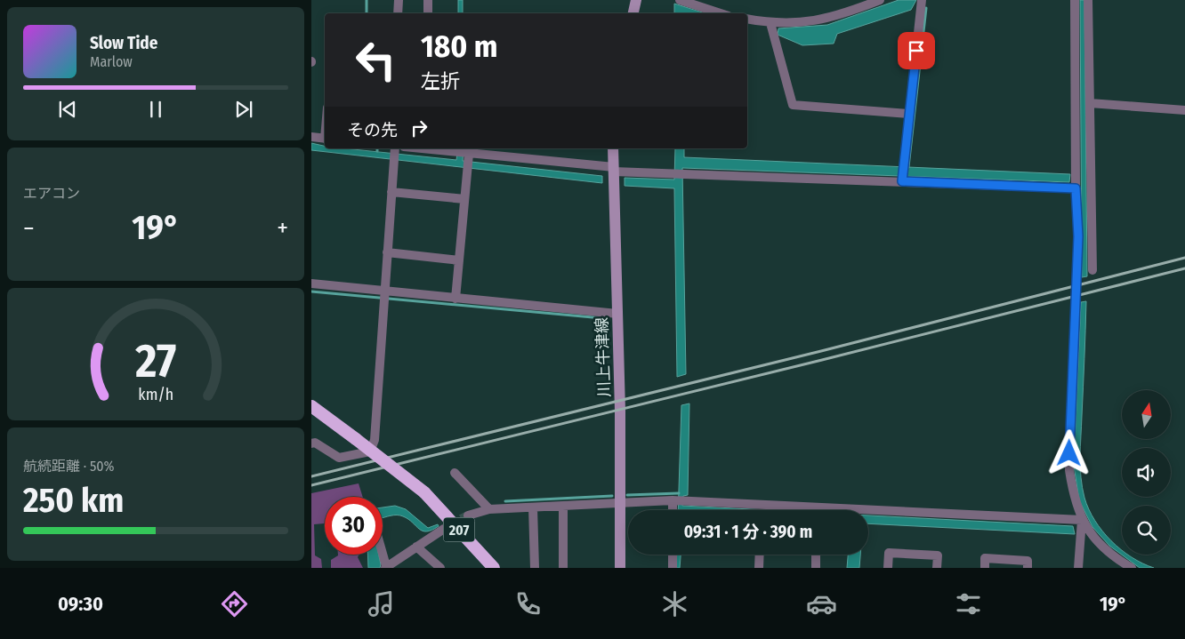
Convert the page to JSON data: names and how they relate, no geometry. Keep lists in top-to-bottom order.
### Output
{
  "streets": {
    "highway": ["207"],
    "main road": ["川上牛津線"]
  },
  "north": "top",
  "page": {
    "turn": ["180 m", "左折"],
    "song": ["Slow Tide", "Marlow"],
    "then": "その先",
    "tile": [
      "エアコン",
      ["航続距離 · 50%", "250 km"]
    ],
    "heat": ["−", "19°", "+"],
    "limit": "30",
    "trip": "09:31 · 1 分 · 390 m",
    "tabs": ["09:30", "19°"],
    "gauge": ["27", "km/h"]
  }
}
